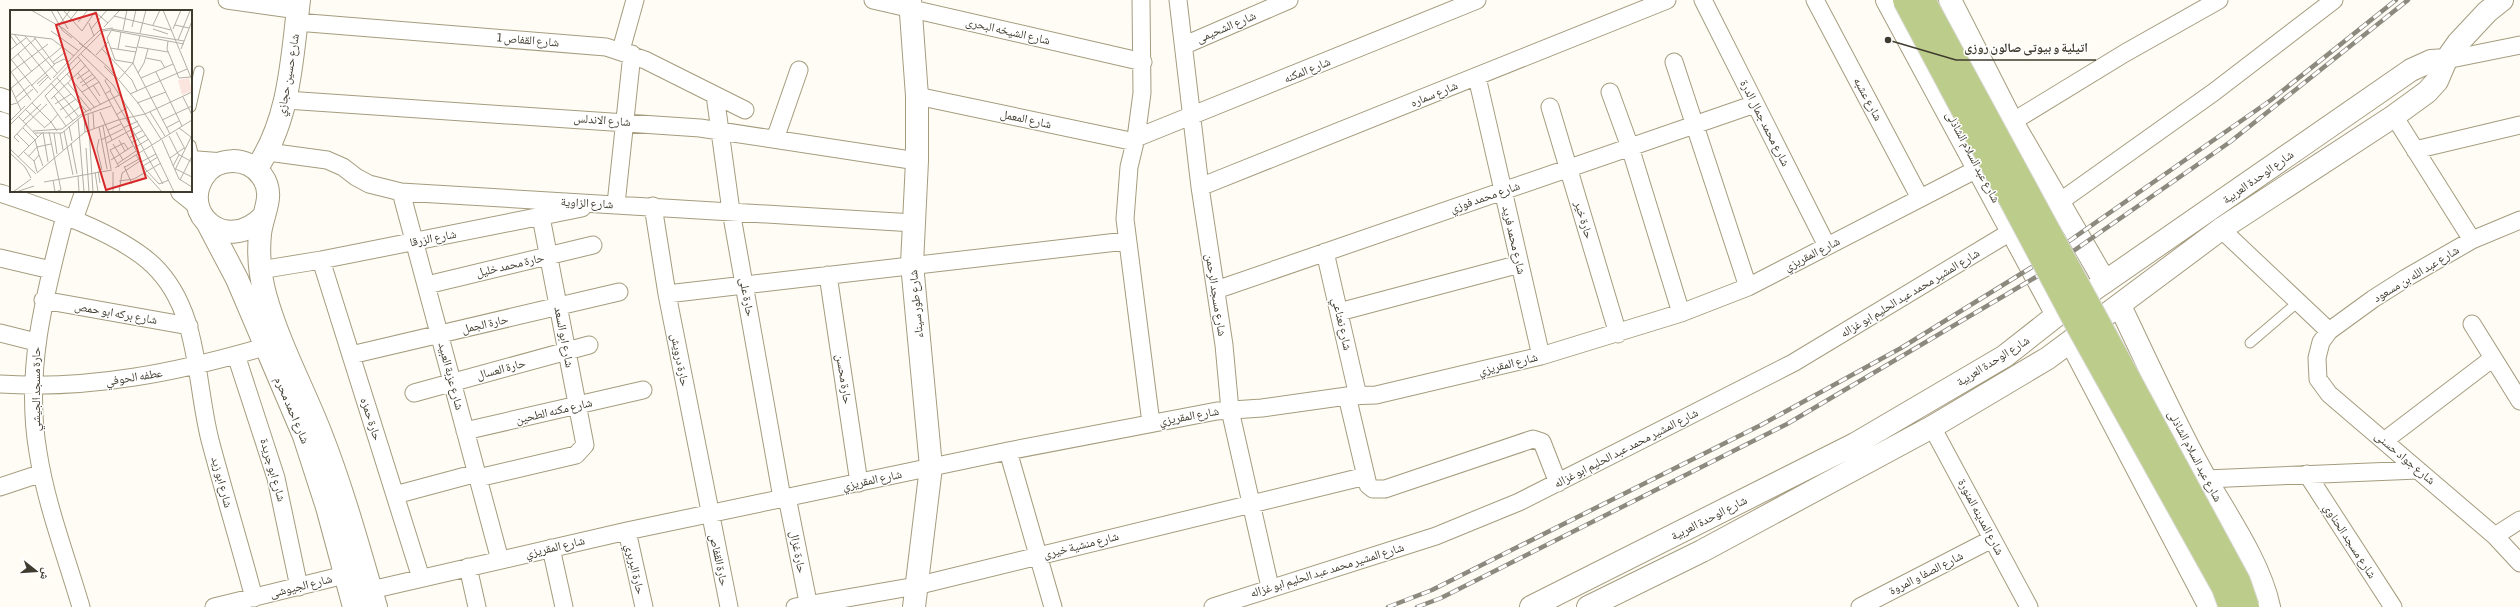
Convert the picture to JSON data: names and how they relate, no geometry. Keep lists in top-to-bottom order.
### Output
{
  "streets": {
    "street": [
      "شارع الشحيمى",
      "شارع الشيخه البحرى",
      "شارع القفاص 1",
      "شارع المكنه",
      "شارع حسين حجازي",
      "شارع سماره",
      "شارع عشبه",
      "شارع المعمل",
      "شارع الاندلس",
      "شارع محمد جمال الدرة",
      "شارع عبد السلام الشاذلى",
      "شارع الوحدة العربية",
      "شارع محمد فوزي",
      "شارع الزاوية",
      "حارة خير",
      "شارع الزرقا",
      "شارع محمد فريد",
      "شارع المقريزي",
      "حارة محمد خليل",
      "شارع عبد الله بن مسعود",
      "شارع المشير محمد عبد الحليم ابو غزاله",
      "شارع مسجد الرحمن",
      "حارة على",
      "شارع طور سيناء",
      "شارع بركه ابو حمص",
      "حارة الجمل",
      "شارع نعناعي",
      "شارع ابو السعد",
      "حارة درويش",
      "حارة العسال",
      "شارع عزبة العبيد",
      "عطفه الحوفي",
      "حارة محسن",
      "حارة مسجد الجيشي",
      "شارع احمد محرم",
      "شارع مكنه الطحين",
      "حارة حمزه",
      "شارع جواد حسنى",
      "شارع ابو جريدة",
      "شارع ابو زيد",
      "شارع المدينه المنورة",
      "شارع مسجد الحناوي",
      "شارع منشية خيرى",
      "حارة غزال",
      "حارة القفاص",
      "حارة البربري",
      "شارع الصفا و المروة",
      "شارع الجيوشى"
    ]
  },
  "crossings": [
    ["شارع الشحيمى", "شارع مسجد الرحمن"],
    ["شارع الشيخه البحرى", "شارع طور سيناء"],
    ["شارع القفاص 1", "شارع حسين حجازي"],
    ["شارع القفاص 1", "حارة على"],
    ["شارع المكنه", "شارع المعمل"],
    ["شارع المكنه", "شارع مسجد الرحمن"],
    ["شارع حسين حجازي", "شارع الاندلس"],
    ["شارع حسين حجازي", "شارع الزاوية"],
    ["شارع حسين حجازي", "شارع احمد محرم"],
    ["شارع سماره", "شارع محمد فريد"],
    ["شارع سماره", "شارع مسجد الرحمن"],
    ["شارع عشبه", "شارع المقريزي"],
    ["شارع المعمل", "شارع طور سيناء"],
    ["شارع الاندلس", "حارة على"],
    ["شارع الاندلس", "شارع طور سيناء"],
    ["شارع محمد جمال الدرة", "شارع محمد فوزي"],
    ["شارع محمد جمال الدرة", "شارع المقريزي"],
    ["شارع عبد السلام الشاذلى", "شارع الوحدة العربية"],
    ["شارع عبد السلام الشاذلى", "شارع المقريزي"],
    ["شارع عبد السلام الشاذلى", "شارع المشير محمد عبد الحليم ابو غزاله"],
    ["شارع الوحدة العربية", "شارع المدينه المنورة"],
    ["شارع محمد فوزي", "حارة خير"],
    ["شارع محمد فوزي", "شارع محمد فريد"],
    ["شارع محمد فوزي", "شارع مسجد الرحمن"],
    ["شارع محمد فوزي", "شارع نعناعي"],
    ["شارع الزاوية", "شارع الزرقا"],
    ["شارع الزاوية", "حارة على"],
    ["شارع الزاوية", "شارع طور سيناء"],
    ["شارع الزاوية", "حارة درويش"],
    ["شارع الزاوية", "شارع عزبة العبيد"],
    ["حارة خير", "شارع المقريزي"],
    ["شارع الزرقا", "شارع ابو السعد"],
    ["شارع الزرقا", "شارع عزبة العبيد"],
    ["شارع الزرقا", "شارع احمد محرم"],
    ["شارع الزرقا", "حارة حمزه"],
    ["شارع محمد فريد", "شارع المقريزي"],
    ["شارع المقريزي", "شارع مسجد الرحمن"],
    ["شارع المقريزي", "حارة على"],
    ["شارع المقريزي", "شارع طور سيناء"],
    ["شارع المقريزي", "شارع نعناعي"],
    ["شارع المقريزي", "حارة درويش"],
    ["شارع المقريزي", "شارع عزبة العبيد"],
    ["شارع المقريزي", "حارة محسن"],
    ["شارع المقريزي", "شارع احمد محرم"],
    ["شارع المقريزي", "حارة حمزه"],
    ["شارع المقريزي", "حارة غزال"],
    ["شارع المقريزي", "حارة القفاص"],
    ["شارع المقريزي", "حارة البربري"],
    ["شارع المقريزي", "شارع الجيوشى"],
    ["حارة محمد خليل", "شارع ابو السعد"],
    ["حارة محمد خليل", "شارع عزبة العبيد"],
    ["شارع عبد الله بن مسعود", "شارع جواد حسنى"],
    ["شارع المشير محمد عبد الحليم ابو غزاله", "شارع مسجد الرحمن"],
    ["شارع مسجد الرحمن", "شارع منشية خيرى"],
    ["حارة على", "حارة غزال"],
    ["شارع طور سيناء", "شارع منشية خيرى"],
    ["شارع بركه ابو حمص", "حارة مسجد الجيشي"],
    ["شارع بركه ابو حمص", "شارع ابو زيد"],
    ["حارة الجمل", "شارع ابو السعد"],
    ["حارة الجمل", "شارع عزبة العبيد"],
    ["حارة الجمل", "حارة حمزه"],
    ["شارع نعناعي", "شارع منشية خيرى"],
    ["شارع ابو السعد", "حارة العسال"],
    ["شارع ابو السعد", "شارع عزبة العبيد"],
    ["شارع ابو السعد", "شارع مكنه الطحين"],
    ["حارة درويش", "حارة القفاص"],
    ["حارة العسال", "شارع عزبة العبيد"],
    ["شارع عزبة العبيد", "شارع مكنه الطحين"],
    ["عطفه الحوفي", "حارة مسجد الجيشي"],
    ["عطفه الحوفي", "شارع احمد محرم"],
    ["عطفه الحوفي", "شارع ابو جريدة"],
    ["عطفه الحوفي", "شارع ابو زيد"],
    ["حارة مسجد الجيشي", "شارع ابو زيد"],
    ["شارع احمد محرم", "شارع الجيوشى"],
    ["شارع ابو جريدة", "شارع الجيوشى"],
    ["شارع ابو زيد", "شارع الجيوشى"],
    ["شارع المدينه المنورة", "شارع الصفا و المروة"],
    ["شارع منشية خيرى", "حارة غزال"]
  ],
  "places": ["اتيلية و بيوتى صالون روزى"],
  "north": "right"
}
